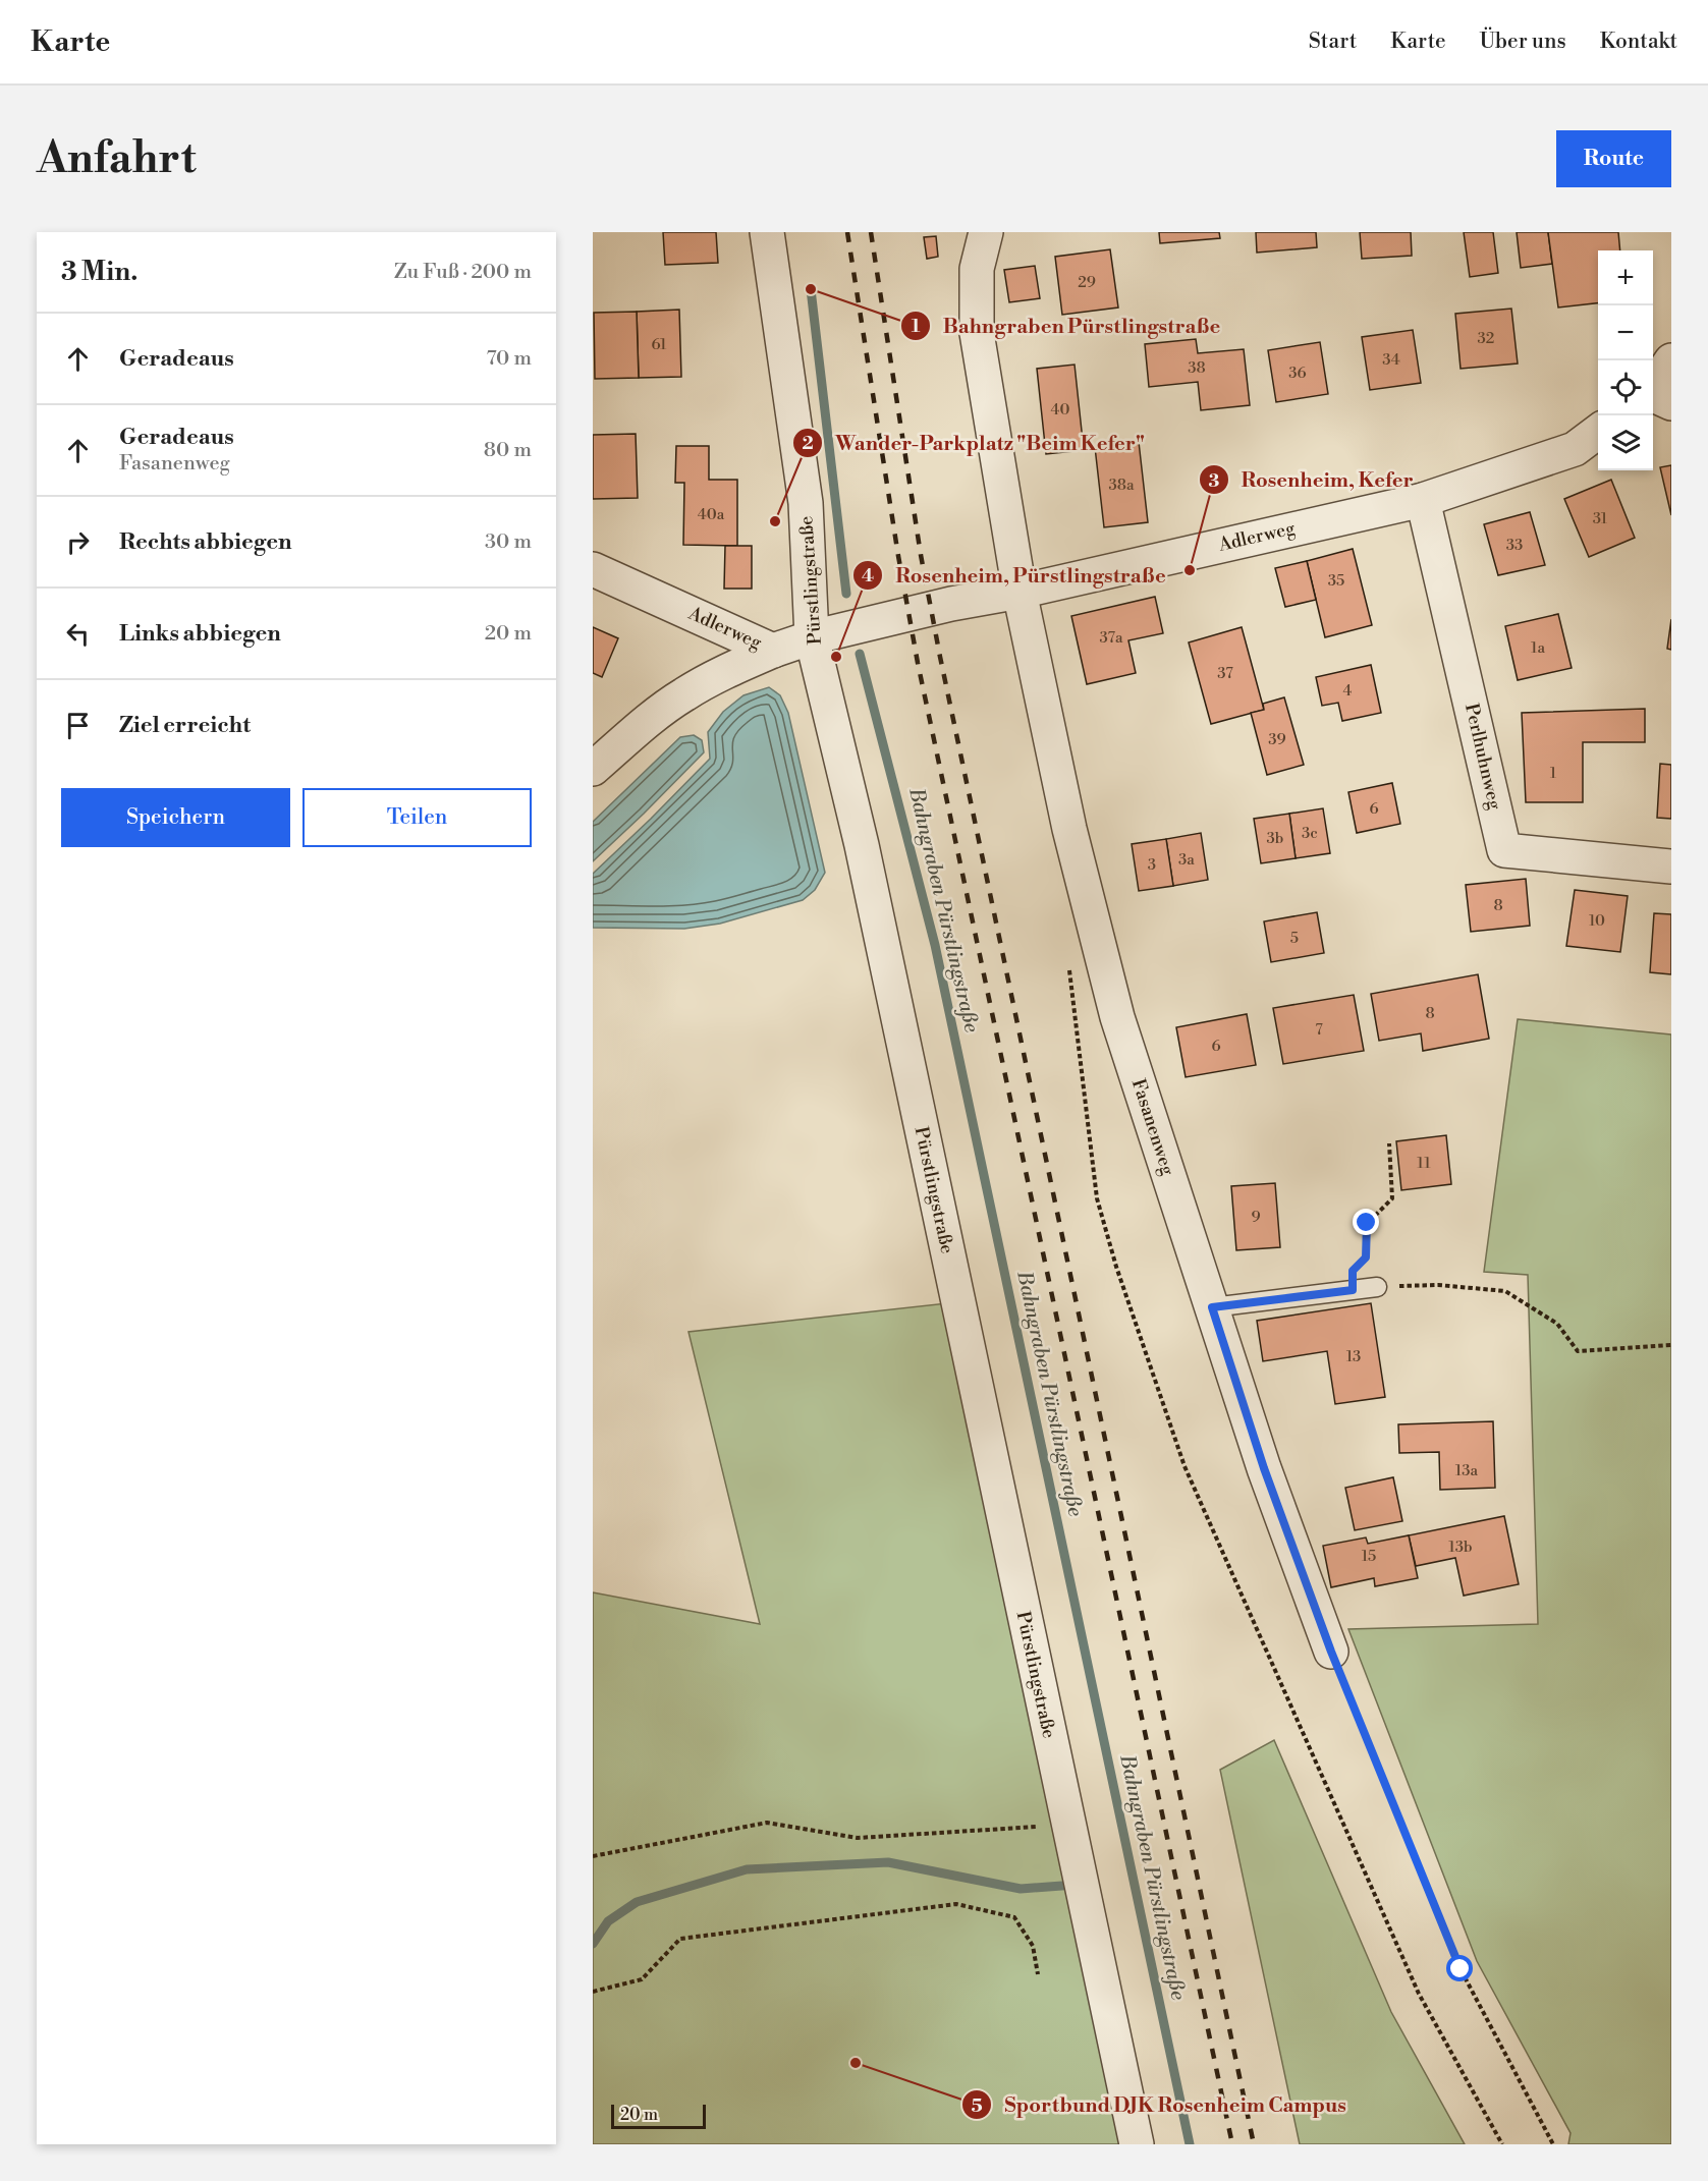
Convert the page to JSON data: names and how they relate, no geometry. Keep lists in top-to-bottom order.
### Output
{
  "streets": {
    "street": [
      "Adlerweg",
      "Pürstlingstraße",
      "Perlhuhnweg",
      "Fasanenweg"
    ]
  },
  "crossings": [
    ["Adlerweg", "Pürstlingstraße"],
    ["Adlerweg", "Perlhuhnweg"],
    ["Adlerweg", "Fasanenweg"]
  ],
  "water": ["Bahngraben Pürstlingstraße"],
  "places": [
    "Bahngraben Pürstlingstraße",
    "Wander-Parkplatz \"Beim Kefer\"",
    "Rosenheim, Kefer",
    "Rosenheim, Pürstlingstraße",
    "Sportbund DJK Rosenheim Campus"
  ],
  "house_numbers": [
    "29",
    "32",
    "61",
    "34",
    "38",
    "36",
    "40",
    "38a",
    "40a",
    "31",
    "33",
    "35",
    "37a",
    "1a",
    "37",
    "4",
    "39",
    "1",
    "6",
    "3c",
    "3b",
    "3a",
    "3",
    "8",
    "10",
    "5",
    "8",
    "7",
    "6",
    "11",
    "9",
    "13",
    "13a",
    "13b",
    "15"
  ],
  "scale_bar": "20 m",
  "page": {
    "header": "Karte",
    "nav": [
      "Start",
      "Karte",
      "Über uns",
      "Kontakt"
    ],
    "buttons": [
      "Route",
      ["Speichern", "Teilen"]
    ],
    "title": "Anfahrt",
    "heading": ["3 Min.", "Zu Fuß · 200 m"],
    "map_buttons": ["+", "−"],
    "list": [
      ["Geradeaus", "70 m"],
      ["Geradeaus", "Fasanenweg", "80 m"],
      ["Rechts abbiegen", "30 m"],
      ["Links abbiegen", "20 m"],
      "Ziel erreicht"
    ],
    "scale": "20 m"
  }
}
